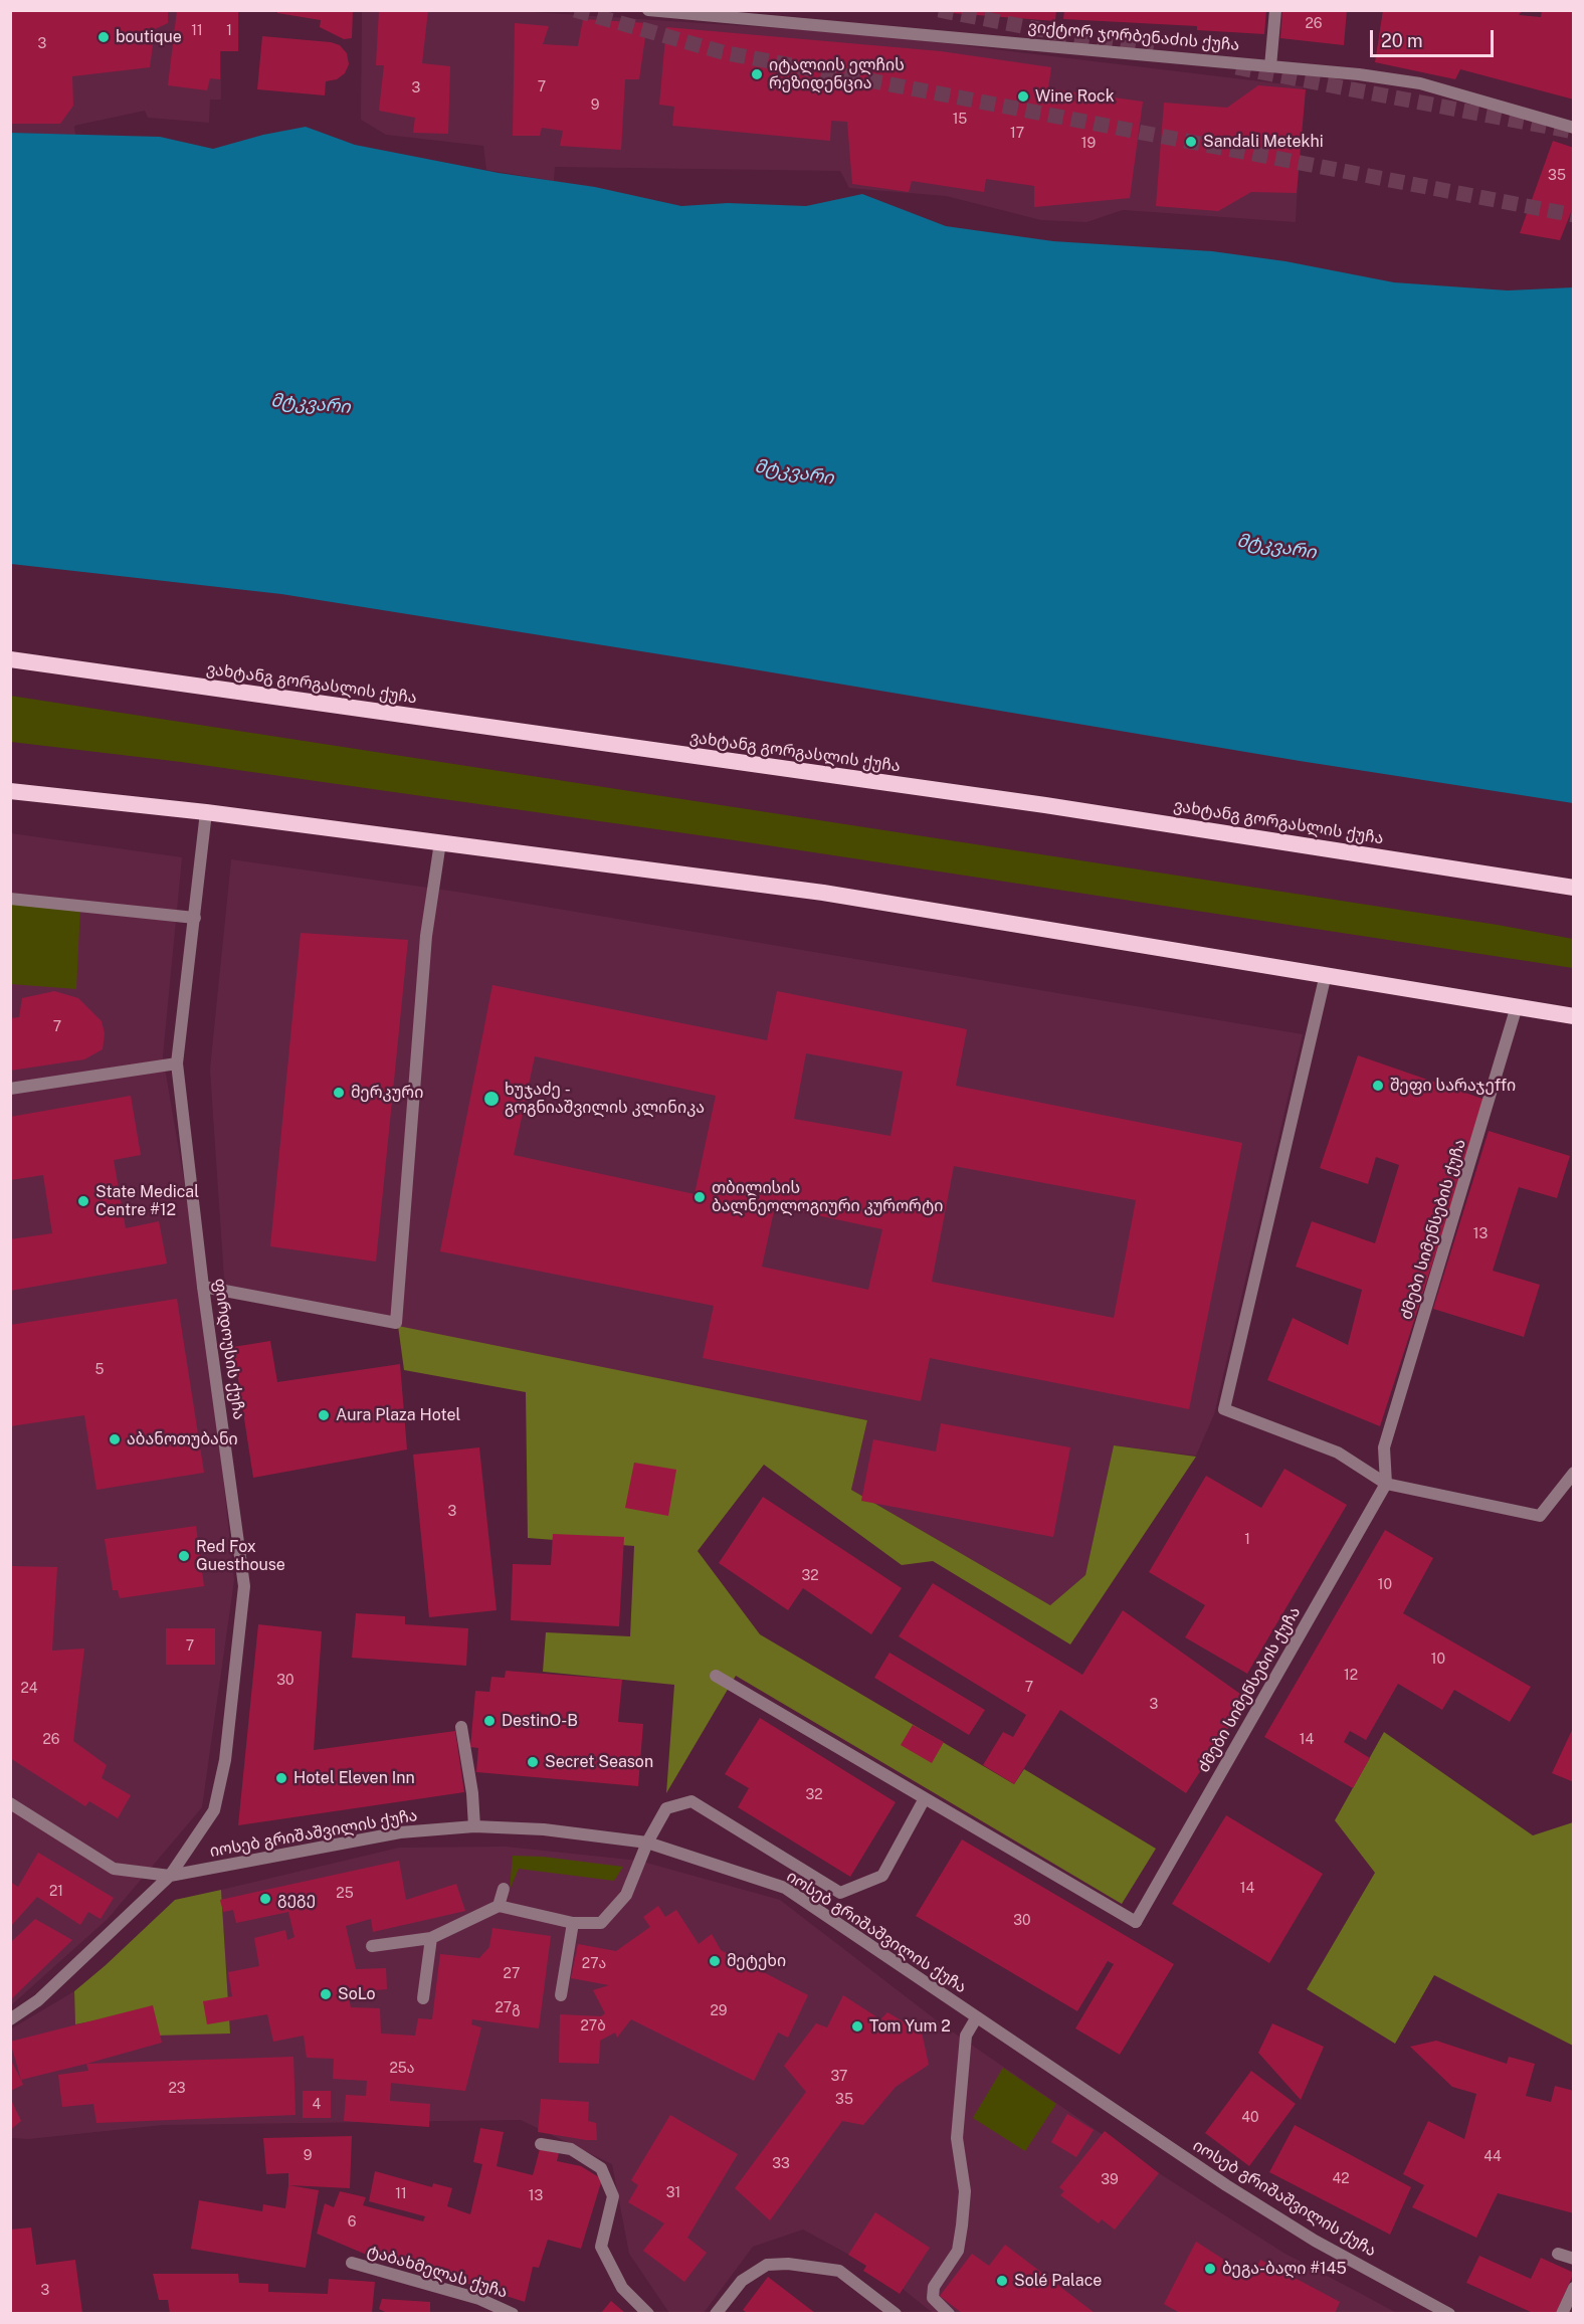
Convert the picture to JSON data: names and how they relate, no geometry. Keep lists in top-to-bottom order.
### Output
{
  "streets": {
    "highway": ["ვახტანგ გორგასლის ქუჩა"],
    "street": [
      "ვიქტორ ჯორბენაძის ქუჩა",
      "ძმები სიმენსების ქუჩა",
      "ფირდოუსის ქუჩა",
      "იოსებ გრიშაშვილის ქუჩა",
      "ტაბახმელას ქუჩა"
    ]
  },
  "crossings": [
    ["ფირდოუსის ქუჩა", "იოსებ გრიშაშვილის ქუჩა"]
  ],
  "water": ["მტკვარი"],
  "places": [
    "boutique",
    "იტალიის ელჩის რეზიდენცია",
    "Wine Rock",
    "Sandali Metekhi",
    "შეფი სარაჯეffი",
    "მერკური",
    "ხუჯაძე - გოგნიაშვილის კლინიკა",
    "თბილისის ბალნეოლოგიური კურორტი",
    "State Medical Centre #12",
    "Aura Plaza Hotel",
    "აბანოთუბანი",
    "Red Fox Guesthouse",
    "DestinO-B",
    "Secret Season",
    "Hotel Eleven Inn",
    "გეგე",
    "მეტეხი",
    "SoLo",
    "Tom Yum 2",
    "ბეგა-ბაღი #145",
    "Solé Palace"
  ],
  "house_numbers": [
    "26",
    "11",
    "1",
    "3",
    "7",
    "3",
    "9",
    "15",
    "17",
    "19",
    "35",
    "7",
    "13",
    "5",
    "3",
    "1",
    "32",
    "10",
    "7",
    "10",
    "12",
    "30",
    "7",
    "24",
    "3",
    "26",
    "14",
    "32",
    "14",
    "21",
    "25",
    "30",
    "27ა",
    "27",
    "27გ",
    "29",
    "27ბ",
    "25ა",
    "37",
    "23",
    "35",
    "4",
    "40",
    "9",
    "44",
    "33",
    "42",
    "39",
    "31",
    "11",
    "13",
    "6",
    "3"
  ],
  "scale_bar": "20 m"
}
